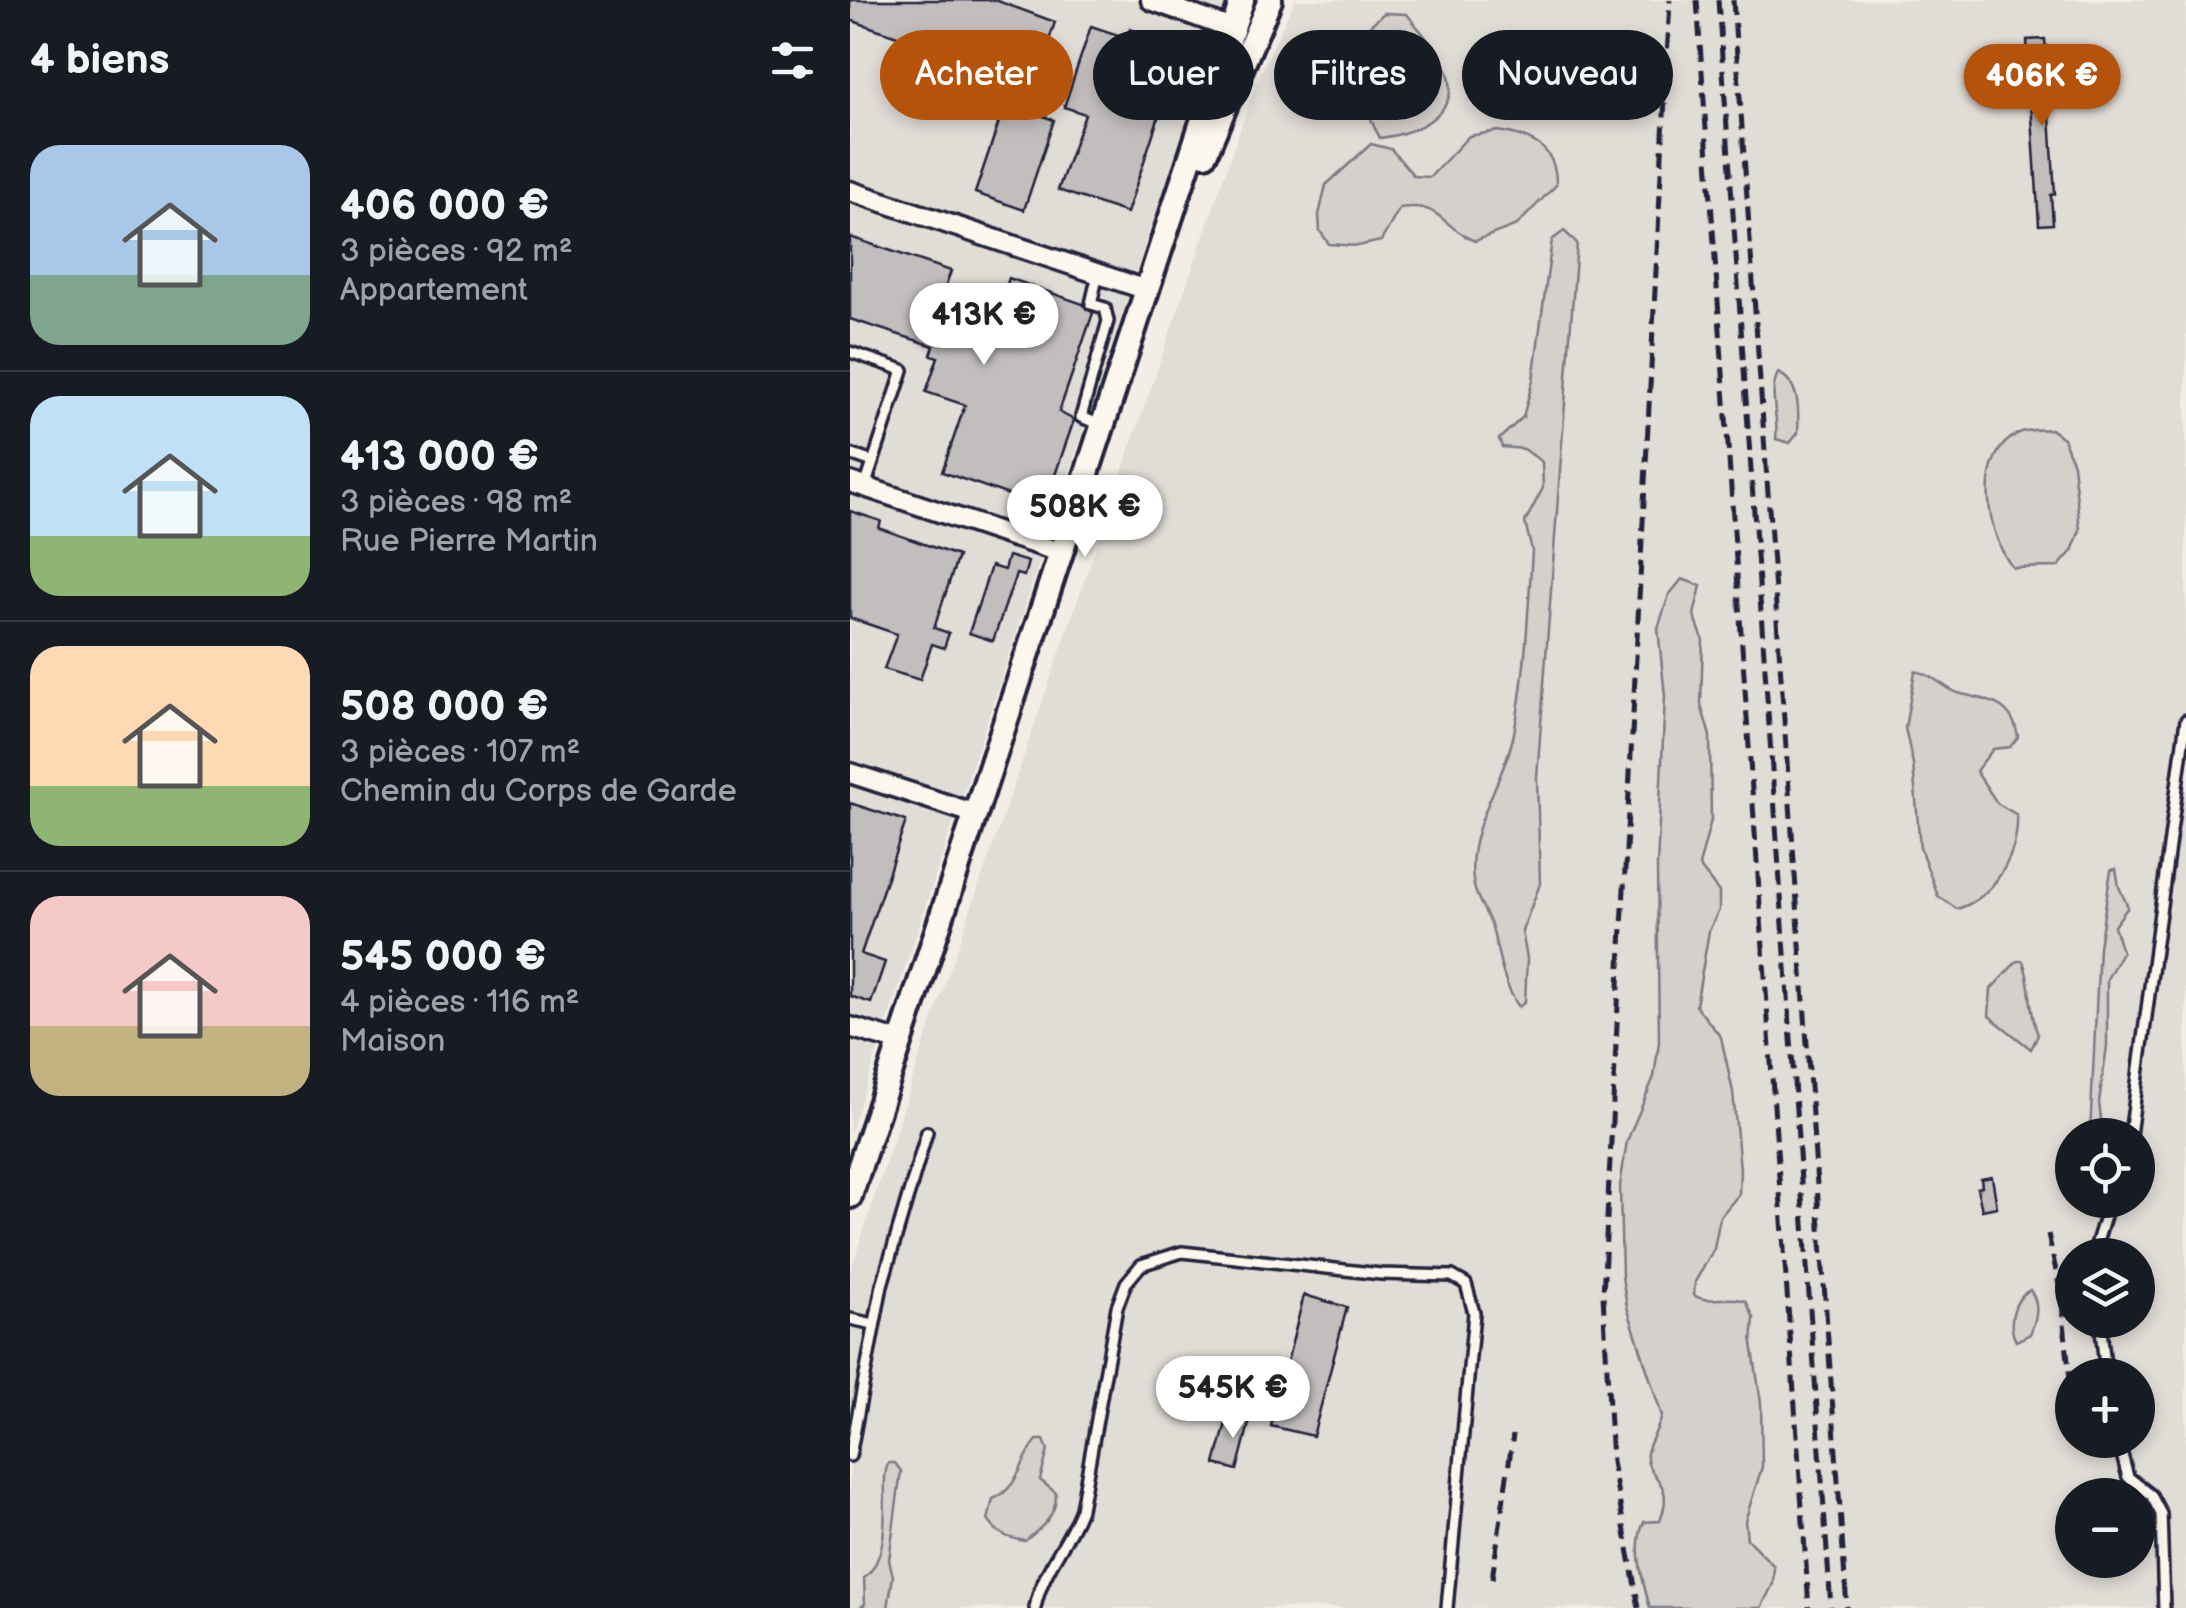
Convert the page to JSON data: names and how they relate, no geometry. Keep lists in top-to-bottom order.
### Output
{
  "page": {
    "heading": "4 biens",
    "chip": [
      "Acheter",
      "Louer",
      "Filtres",
      "Nouveau"
    ],
    "price": [
      "406K €",
      "413K €",
      "508K €",
      "545K €"
    ],
    "list": [
      {
        "name": "406 000 €",
        "note": "3 pièces · 92 m² · Appartement"
      },
      {
        "name": "413 000 €",
        "note": "3 pièces · 98 m² · Rue Pierre Martin"
      },
      {
        "name": "508 000 €",
        "note": "3 pièces · 107 m² · Chemin du Corps de Garde"
      },
      {
        "name": "545 000 €",
        "note": "4 pièces · 116 m² · Maison"
      }
    ],
    "map_buttons": ["+", "−"]
  }
}
